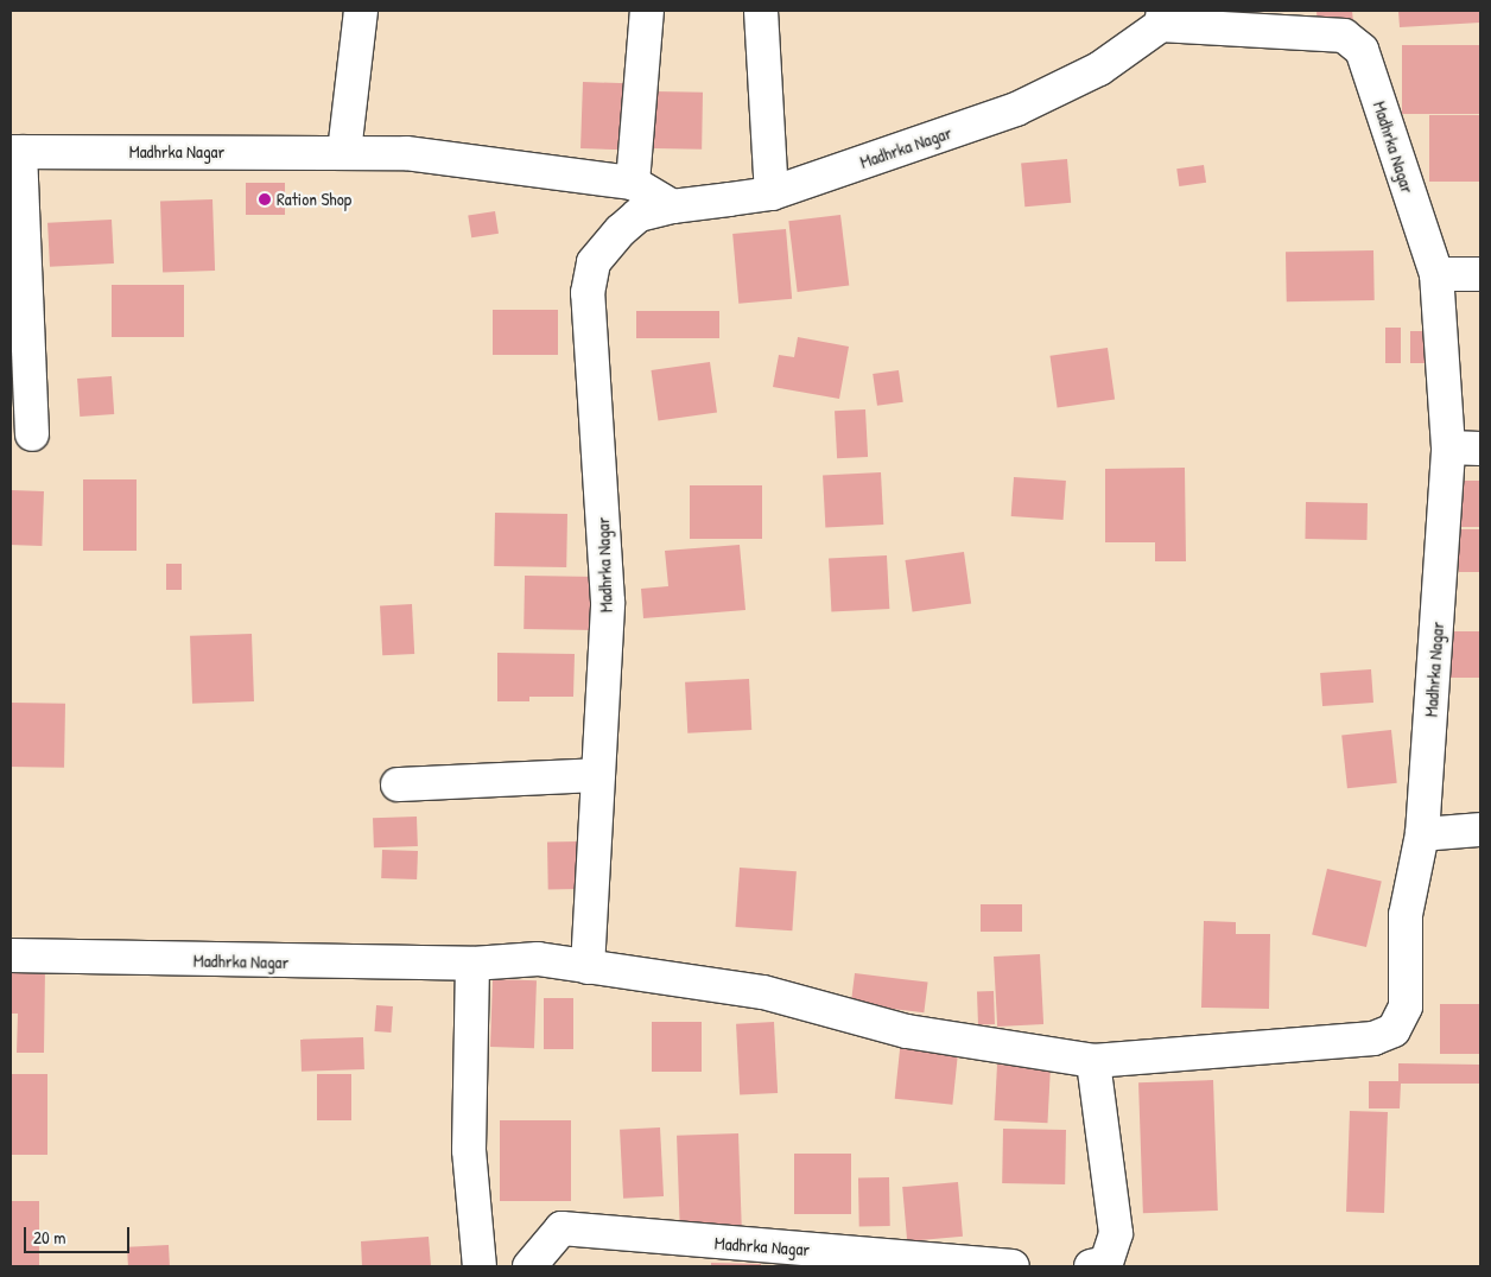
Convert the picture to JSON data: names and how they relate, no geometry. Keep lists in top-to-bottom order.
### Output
{
  "streets": {
    "street": ["Madhrka Nagar"]
  },
  "places": ["Ration Shop"],
  "scale_bar": "20 m"
}
